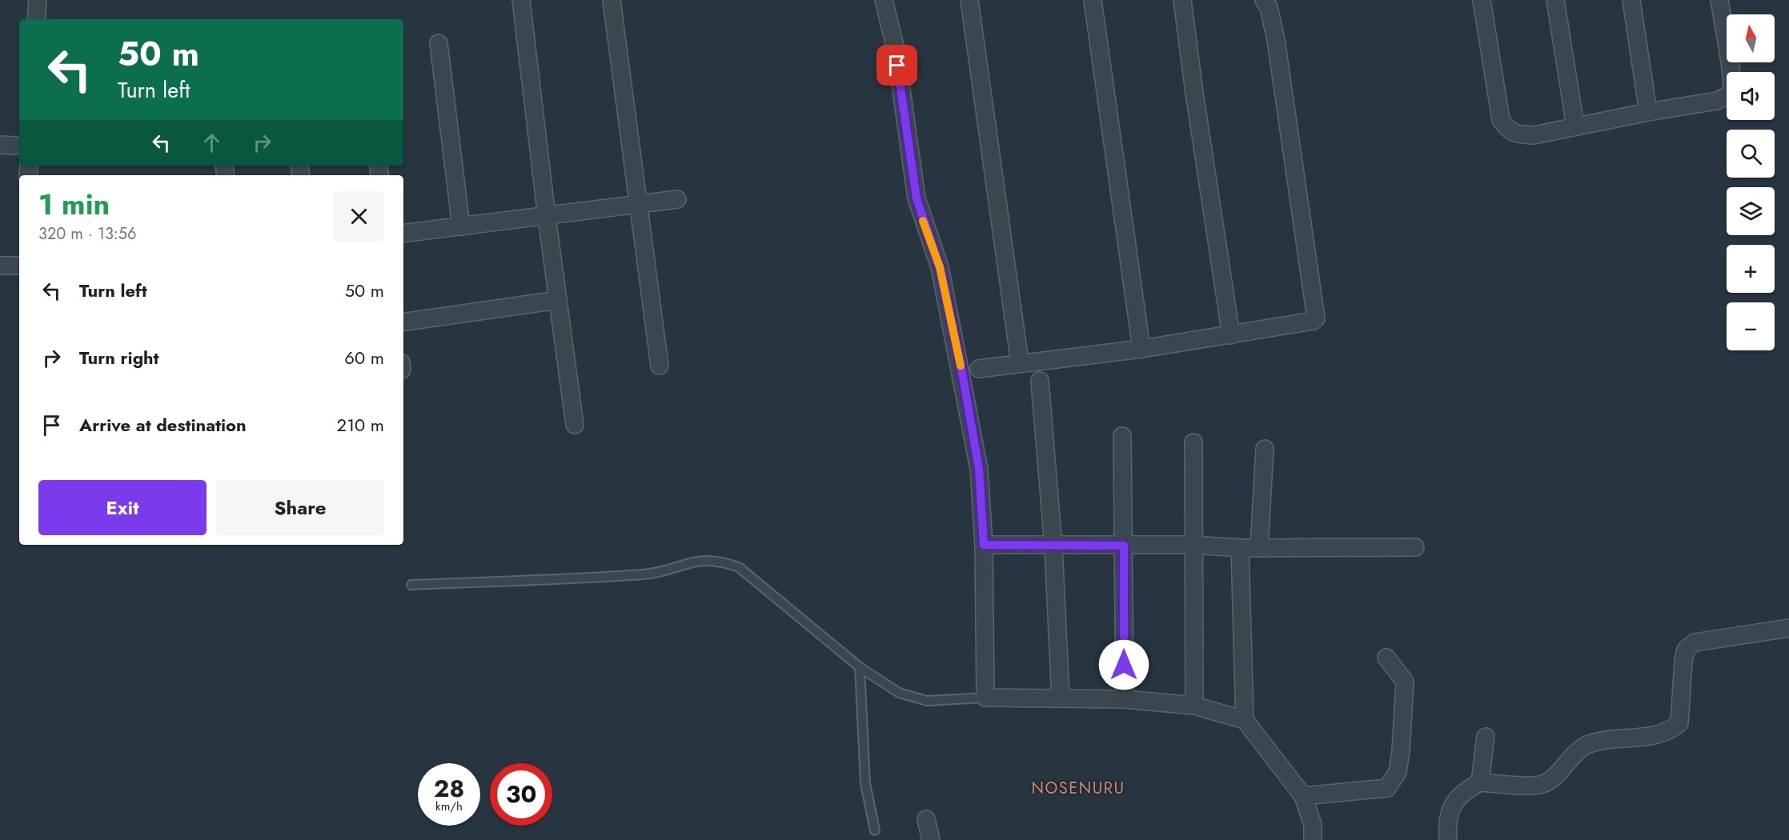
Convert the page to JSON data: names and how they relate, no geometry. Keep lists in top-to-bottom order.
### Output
{
  "districts": ["NOSENURU"],
  "north": "top",
  "page": {
    "map_buttons": ["+", "−"],
    "turn": ["50 m", "Turn left"],
    "heading": ["1 min", "320 m · 13:56"],
    "list": [
      {
        "name": "Turn left",
        "value": "50 m"
      },
      {
        "name": "Turn right",
        "value": "60 m"
      },
      {
        "name": "Arrive at destination",
        "value": "210 m"
      }
    ],
    "buttons": ["Exit", "Share"],
    "speed": "28 km/h",
    "limit": "30"
  }
}
